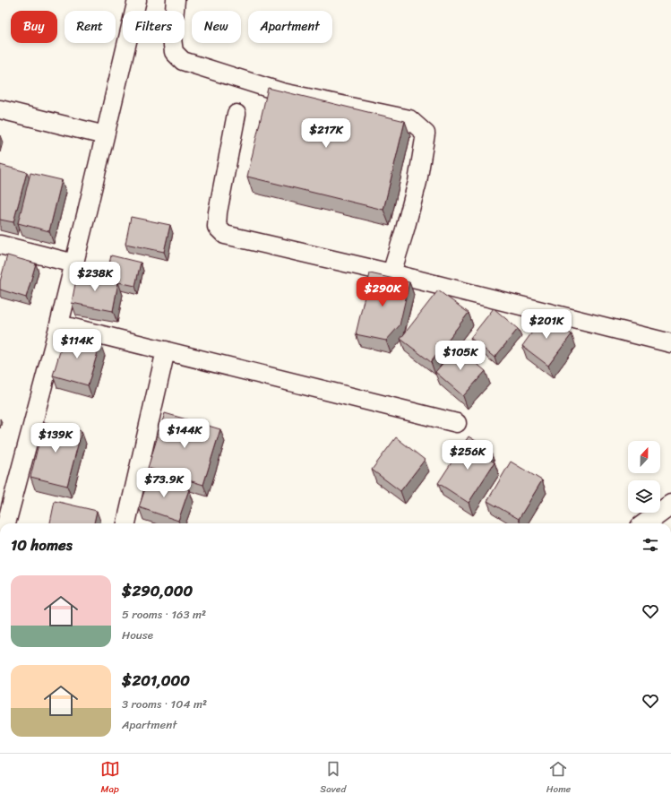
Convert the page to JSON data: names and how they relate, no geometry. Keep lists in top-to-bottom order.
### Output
{
  "north": "top",
  "page": {
    "chip": [
      "Buy",
      "Rent",
      "Filters",
      "New",
      "Apartment"
    ],
    "price": [
      "$217K",
      "$238K",
      "$290K",
      "$201K",
      "$114K",
      "$105K",
      "$144K",
      "$139K",
      "$256K",
      "$73.9K"
    ],
    "heading": "10 homes",
    "list": [
      {
        "name": "$290,000",
        "note": "5 rooms · 163 m² · House"
      },
      {
        "name": "$201,000",
        "note": "3 rooms · 104 m² · Apartment"
      }
    ],
    "tabs": ["Map", "Saved", "Home"]
  }
}
